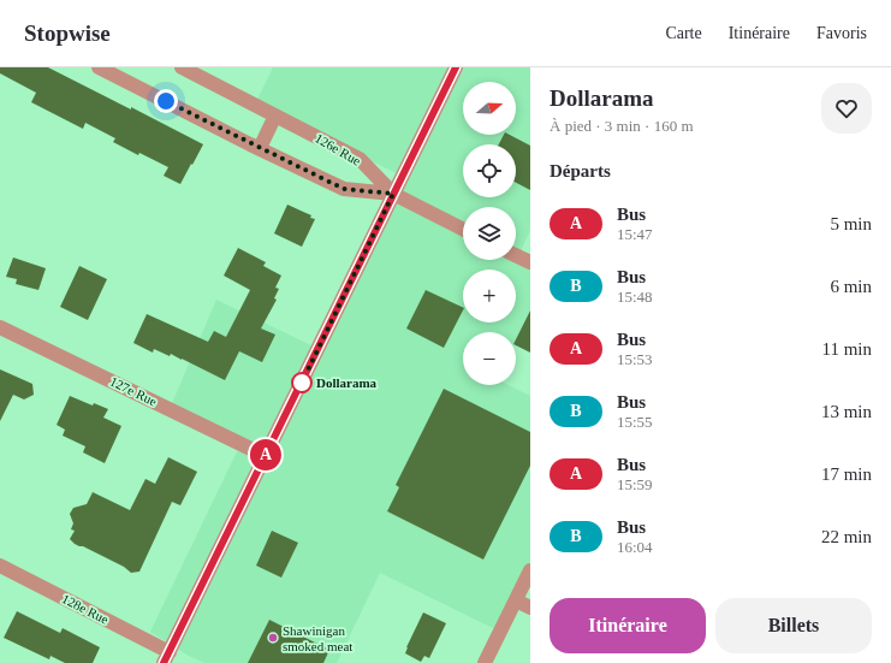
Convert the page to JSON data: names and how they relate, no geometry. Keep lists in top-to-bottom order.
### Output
{
  "streets": {
    "street": ["126e Rue", "127e Rue", "128e Rue"]
  },
  "places": ["Dollarama", "Shawinigan smoked meat"],
  "lines": ["bus line A"],
  "north": "right",
  "page": {
    "header": "Stopwise",
    "nav": ["Carte", "Itinéraire", "Favoris"],
    "on_map": "A",
    "heading": [
      ["Dollarama", "À pied · 3 min · 160 m"],
      "Départs"
    ],
    "map_buttons": ["+", "−"],
    "list": [
      {
        "mark": "A",
        "name": "Bus",
        "note": "15:47",
        "value": "5 min"
      },
      {
        "mark": "B",
        "name": "Bus",
        "note": "15:48",
        "value": "6 min"
      },
      {
        "mark": "A",
        "name": "Bus",
        "note": "15:53",
        "value": "11 min"
      },
      {
        "mark": "B",
        "name": "Bus",
        "note": "15:55",
        "value": "13 min"
      },
      {
        "mark": "A",
        "name": "Bus",
        "note": "15:59",
        "value": "17 min"
      },
      {
        "mark": "B",
        "name": "Bus",
        "note": "16:04",
        "value": "22 min"
      }
    ],
    "buttons": ["Itinéraire", "Billets"]
  }
}
